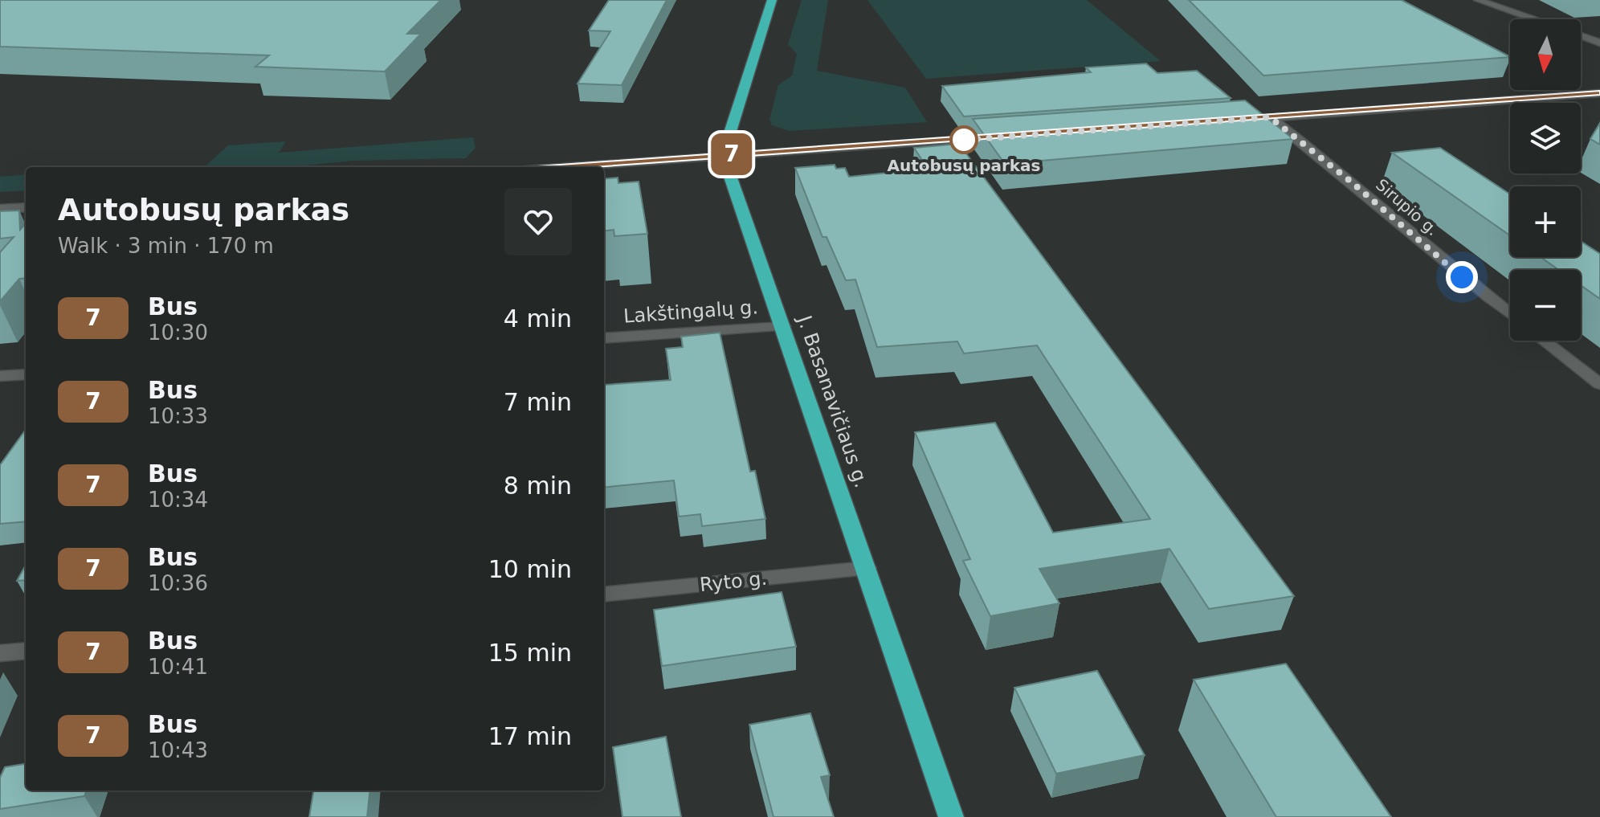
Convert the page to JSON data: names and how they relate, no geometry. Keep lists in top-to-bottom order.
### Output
{
  "streets": {
    "highway": ["J. Basanavičiaus g."],
    "main road": ["Sirupio g.", "Lakštingalų g.", "Ryto g."]
  },
  "crossings": [
    ["Lakštingalų g.", "J. Basanavičiaus g."],
    ["J. Basanavičiaus g.", "Ryto g."]
  ],
  "places": ["Autobusų parkas"],
  "lines": ["bus line 7"],
  "north": "bottom",
  "page": {
    "on_map": "7",
    "map_buttons": ["+", "−"],
    "heading": ["Autobusų parkas", "Walk · 3 min · 170 m"],
    "list": [
      {
        "mark": "7",
        "name": "Bus",
        "note": "10:30",
        "value": "4 min"
      },
      {
        "mark": "7",
        "name": "Bus",
        "note": "10:33",
        "value": "7 min"
      },
      {
        "mark": "7",
        "name": "Bus",
        "note": "10:34",
        "value": "8 min"
      },
      {
        "mark": "7",
        "name": "Bus",
        "note": "10:36",
        "value": "10 min"
      },
      {
        "mark": "7",
        "name": "Bus",
        "note": "10:41",
        "value": "15 min"
      },
      {
        "mark": "7",
        "name": "Bus",
        "note": "10:43",
        "value": "17 min"
      }
    ]
  }
}
